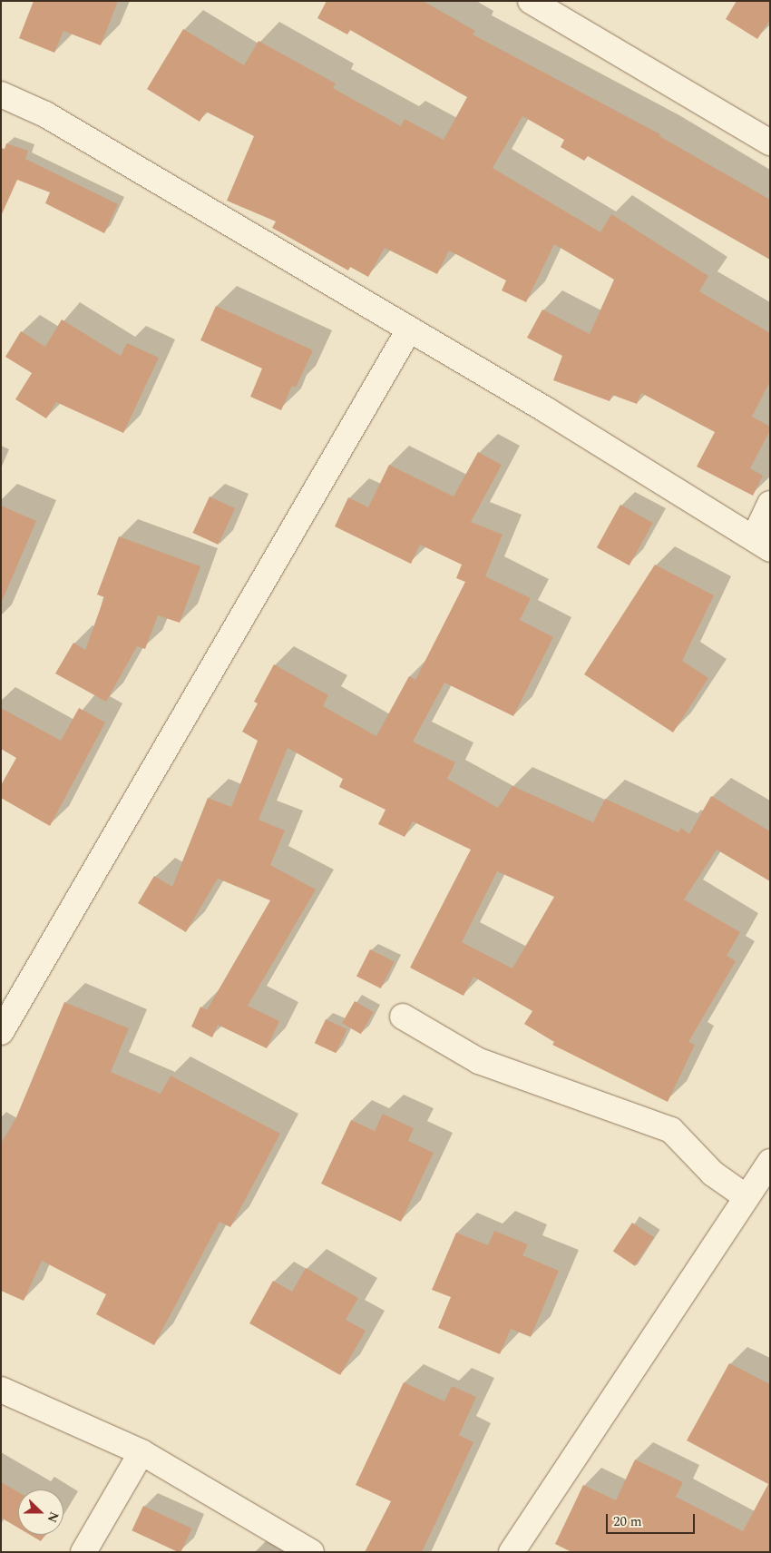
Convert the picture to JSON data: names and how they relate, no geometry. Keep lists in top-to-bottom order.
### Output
{
  "scale_bar": "20 m",
  "north": "right"
}
